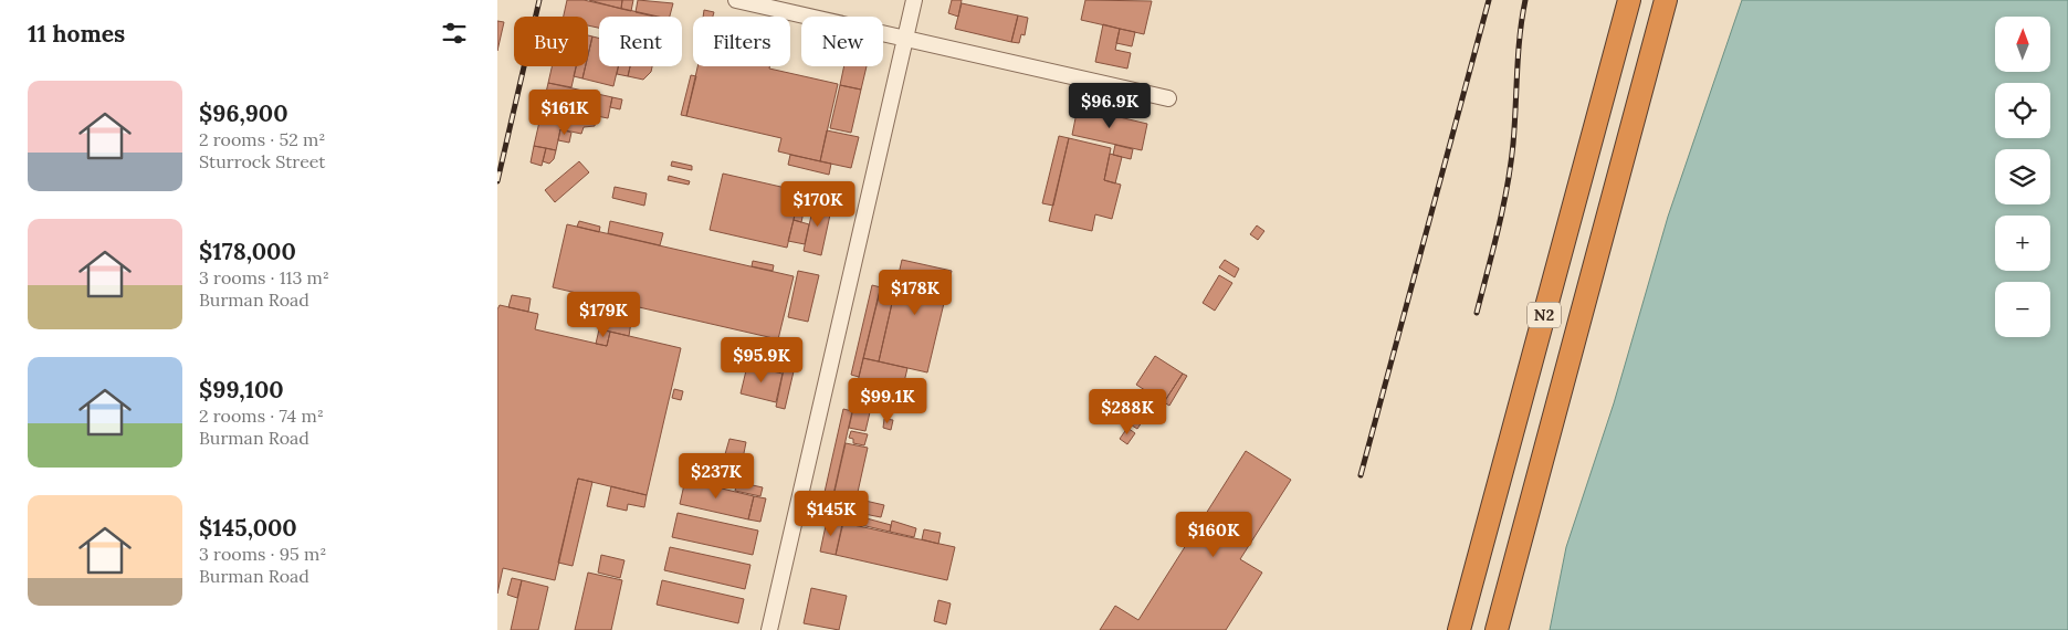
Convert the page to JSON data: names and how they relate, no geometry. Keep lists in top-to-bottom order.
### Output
{
  "streets": {
    "highway": ["N2"]
  },
  "north": "top",
  "page": {
    "heading": "11 homes",
    "map_buttons": ["+", "−"],
    "chip": [
      "Buy",
      "Rent",
      "Filters",
      "New"
    ],
    "list": [
      {
        "name": "$96,900",
        "note": "2 rooms · 52 m² · Sturrock Street"
      },
      {
        "name": "$178,000",
        "note": "3 rooms · 113 m² · Burman Road"
      },
      {
        "name": "$99,100",
        "note": "2 rooms · 74 m² · Burman Road"
      },
      {
        "name": "$145,000",
        "note": "3 rooms · 95 m² · Burman Road"
      }
    ],
    "price": [
      "$96.9K",
      "$161K",
      "$170K",
      "$178K",
      "$179K",
      "$95.9K",
      "$99.1K",
      "$288K",
      "$237K",
      "$145K",
      "$160K"
    ]
  }
}
